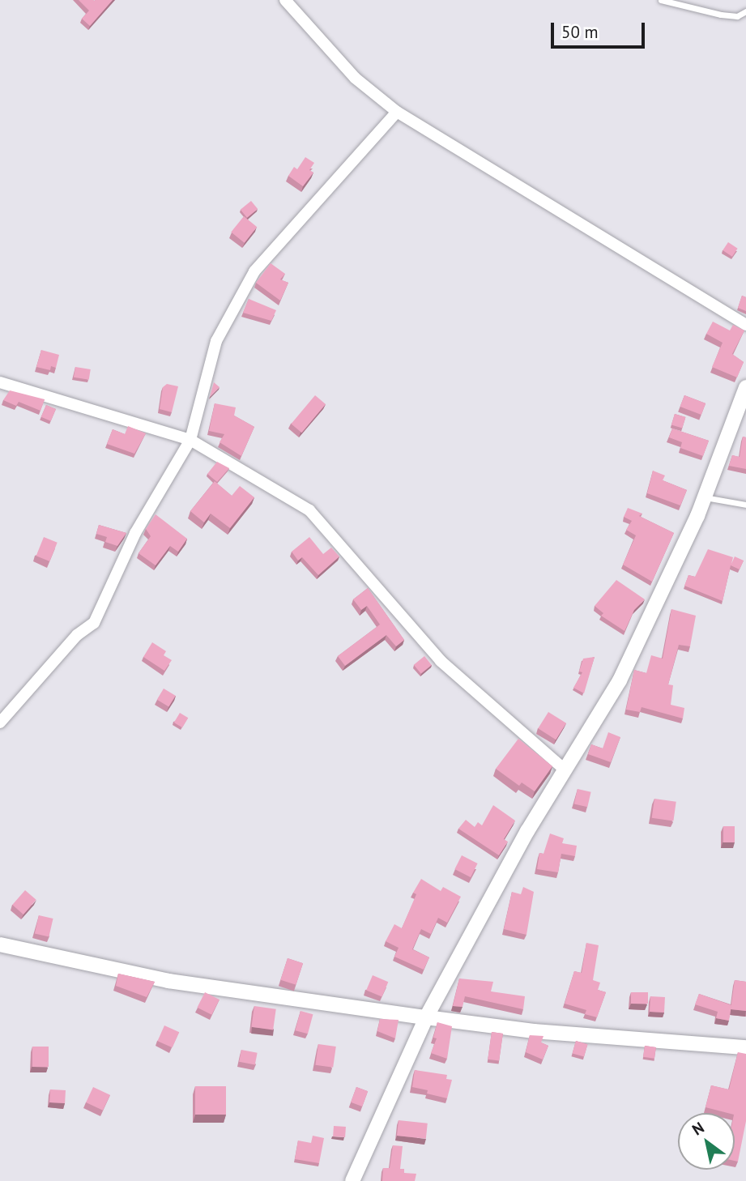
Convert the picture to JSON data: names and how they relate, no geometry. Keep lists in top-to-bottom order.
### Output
{
  "scale_bar": "50 m",
  "north": "top left"
}
